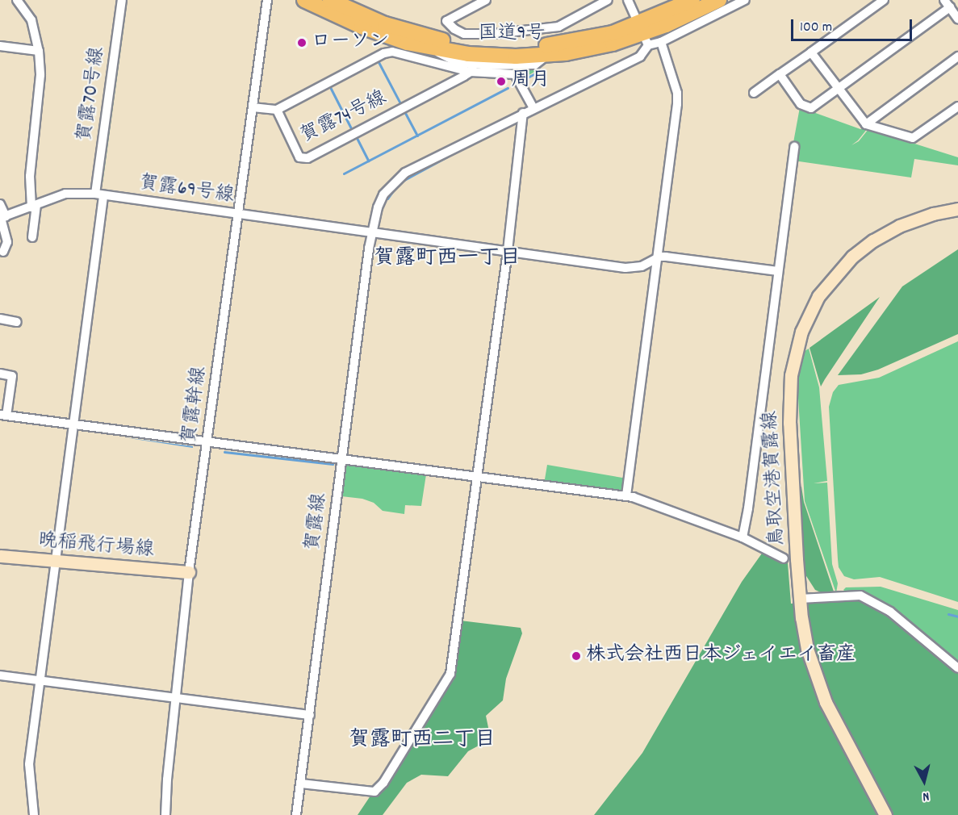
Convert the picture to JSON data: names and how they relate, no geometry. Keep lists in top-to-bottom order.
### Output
{
  "streets": {
    "highway": ["国道9号"],
    "main road": ["鳥取空港賀露線", "晩稲飛行場線"],
    "street": [
      "賀露70号線",
      "賀露74号線",
      "賀露69号線",
      "賀露幹線",
      "賀露線"
    ]
  },
  "crossings": [
    ["国道9号", "賀露線"],
    ["賀露70号線", "賀露69号線"],
    ["賀露70号線", "晩稲飛行場線"],
    ["賀露74号線", "賀露幹線"],
    ["賀露69号線", "賀露幹線"],
    ["賀露69号線", "賀露線"],
    ["賀露幹線", "晩稲飛行場線"]
  ],
  "districts": ["賀露町西一丁目", "賀露町西二丁目"],
  "places": ["ローソン", "周月", "株式会社西日本ジェイエイ畜産"],
  "scale_bar": "100 m",
  "north": "bottom"
}
